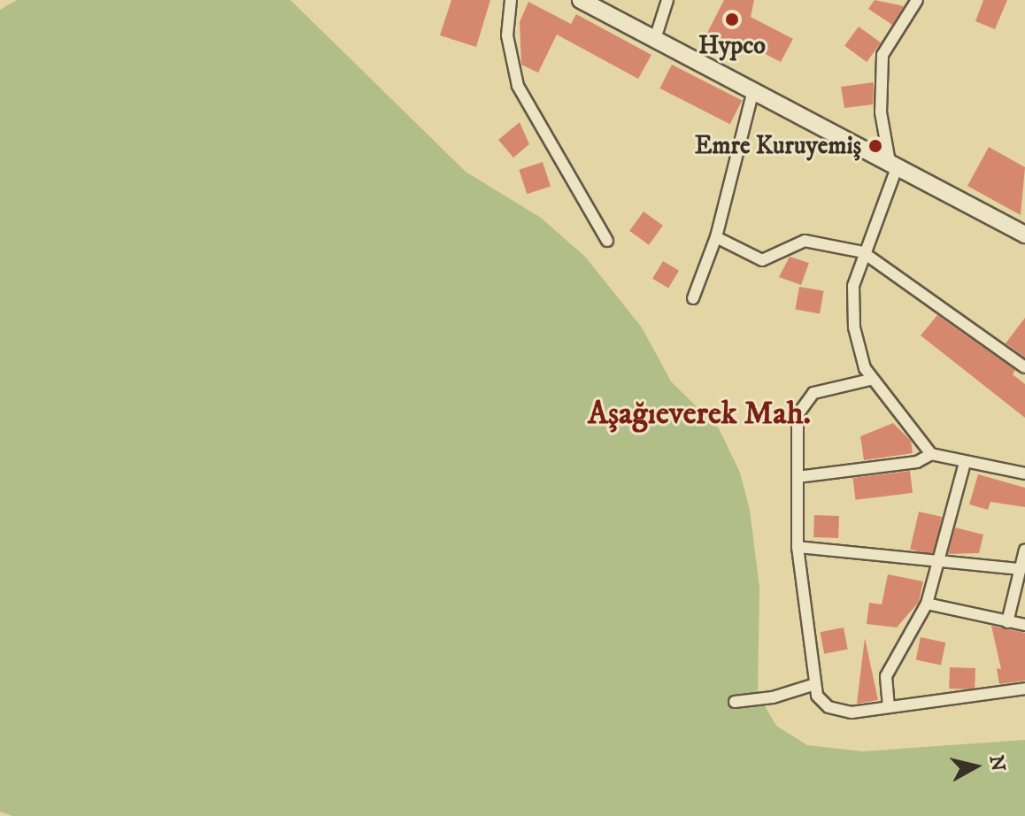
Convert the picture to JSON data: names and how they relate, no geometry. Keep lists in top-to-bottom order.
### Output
{
  "districts": ["Aşağıeverek Mah."],
  "places": ["Hypco", "Emre Kuruyemiş"],
  "north": "right"
}
